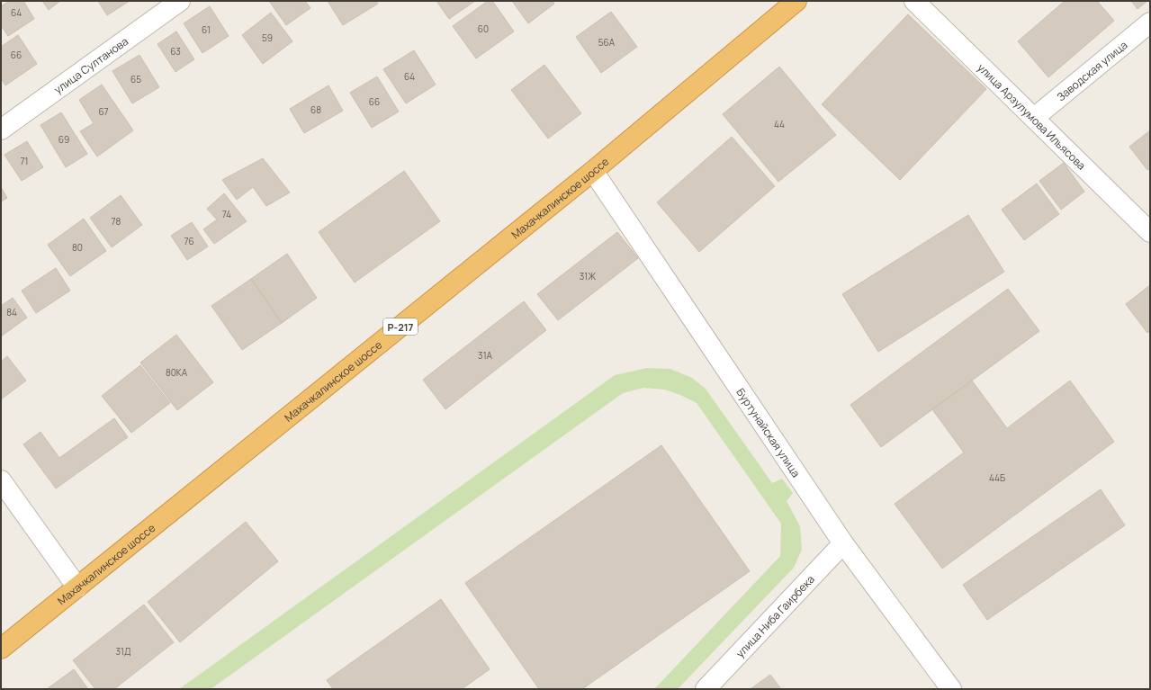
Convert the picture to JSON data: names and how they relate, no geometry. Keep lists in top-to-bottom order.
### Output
{
  "streets": {
    "highway": ["Махачкалинское шоссе", "Р-217"],
    "street": [
      "улица Султанова",
      "Заводская улица",
      "улица Арзулумова Ильясова",
      "Буртунайская улица",
      "улица Ниба Гаирбека"
    ]
  },
  "crossings": [
    ["Заводская улица", "улица Арзулумова Ильясова"],
    ["Махачкалинское шоссе", "Буртунайская улица"],
    ["Буртунайская улица", "улица Ниба Гаирбека"]
  ],
  "house_numbers": [
    "64",
    "60",
    "61",
    "59",
    "56А",
    "63",
    "66",
    "64",
    "65",
    "66",
    "68",
    "67",
    "44",
    "69",
    "71",
    "74",
    "78",
    "76",
    "80",
    "31Ж",
    "84",
    "31А",
    "80КА",
    "44Б",
    "31Д"
  ]
}
